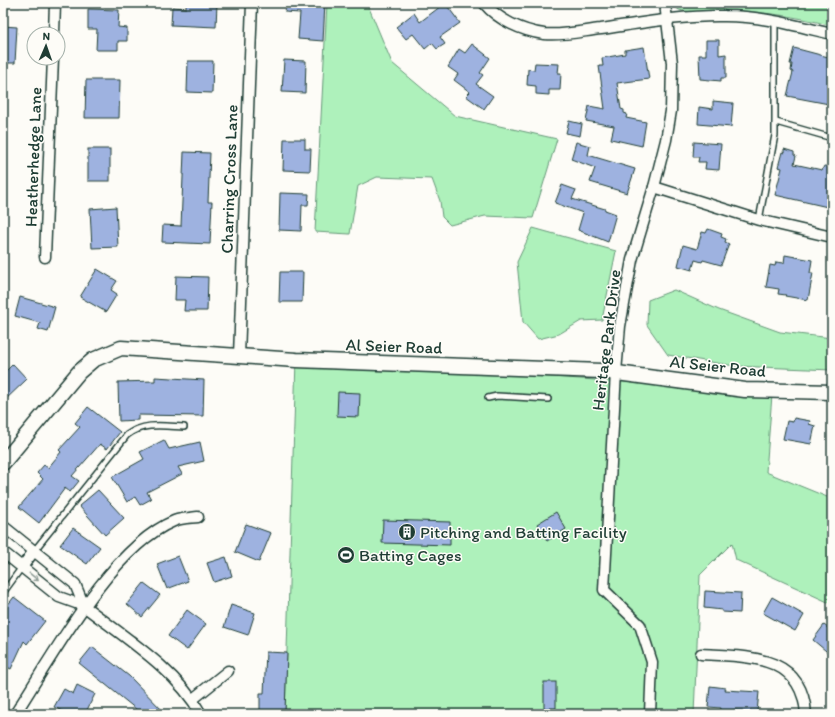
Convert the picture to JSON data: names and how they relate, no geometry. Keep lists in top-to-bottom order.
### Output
{
  "streets": {
    "street": [
      "Heatherhedge Lane",
      "Charring Cross Lane",
      "Heritage Park Drive",
      "Al Seier Road"
    ]
  },
  "crossings": [
    ["Charring Cross Lane", "Al Seier Road"],
    ["Heritage Park Drive", "Al Seier Road"]
  ],
  "places": {
    "building": ["Pitching and Batting Facility"],
    "sports": ["Batting Cages"]
  },
  "north": "top"
}
